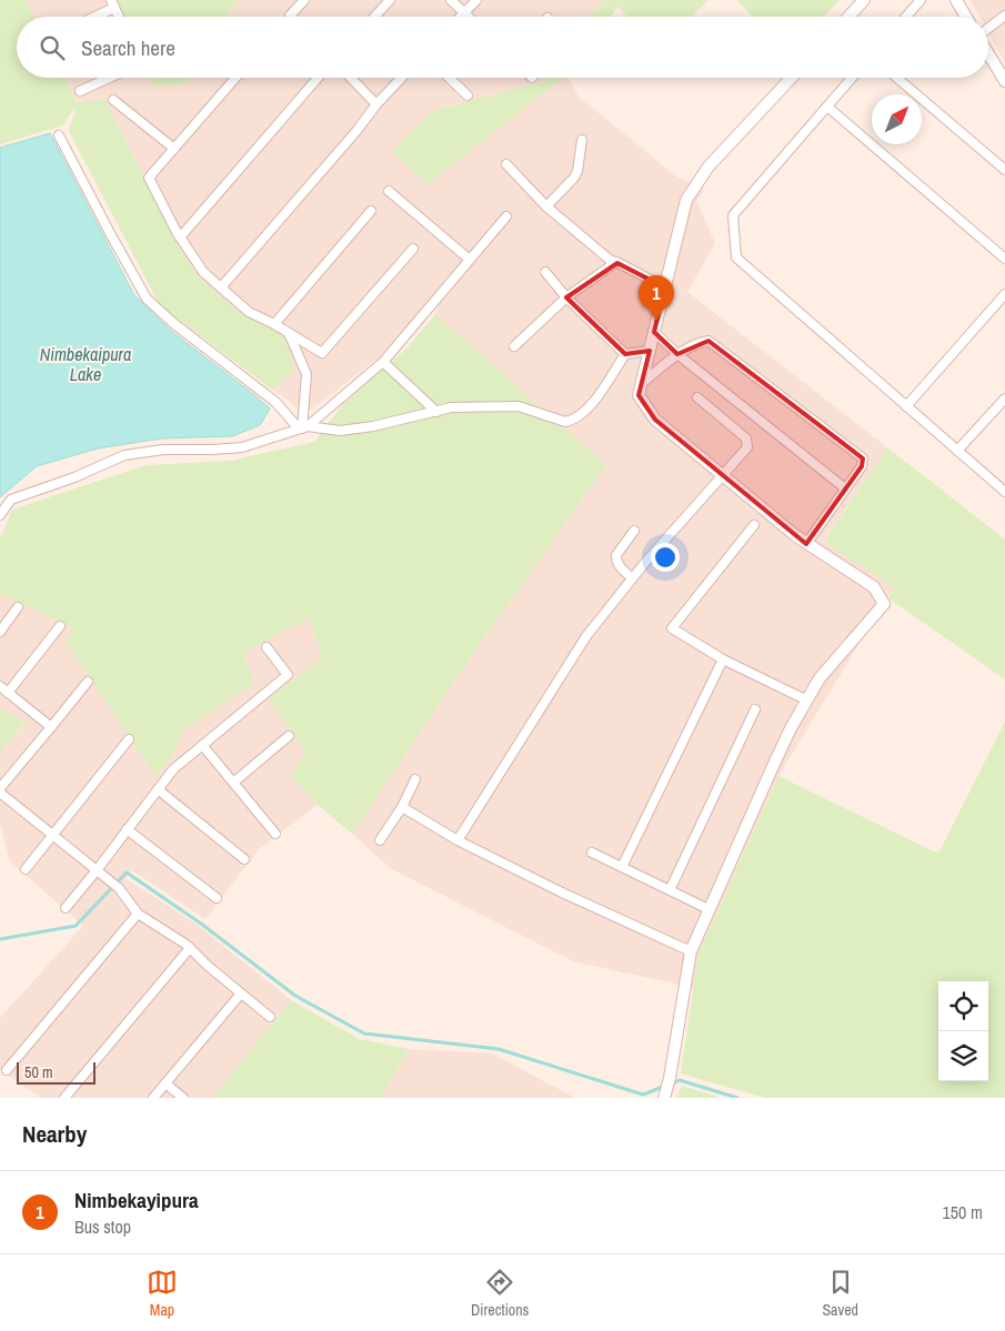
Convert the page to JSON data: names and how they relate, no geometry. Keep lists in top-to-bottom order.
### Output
{
  "water": ["Nimbekaipura Lake"],
  "scale_bar": "50 m",
  "north": "top right",
  "page": {
    "search": "Search here",
    "pins": "1",
    "scale": "50 m",
    "heading": "Nearby",
    "list": [
      {
        "mark": "1",
        "name": "Nimbekayipura",
        "note": "Bus stop",
        "value": "150 m"
      }
    ],
    "nav": ["Map", "Directions", "Saved"]
  }
}
